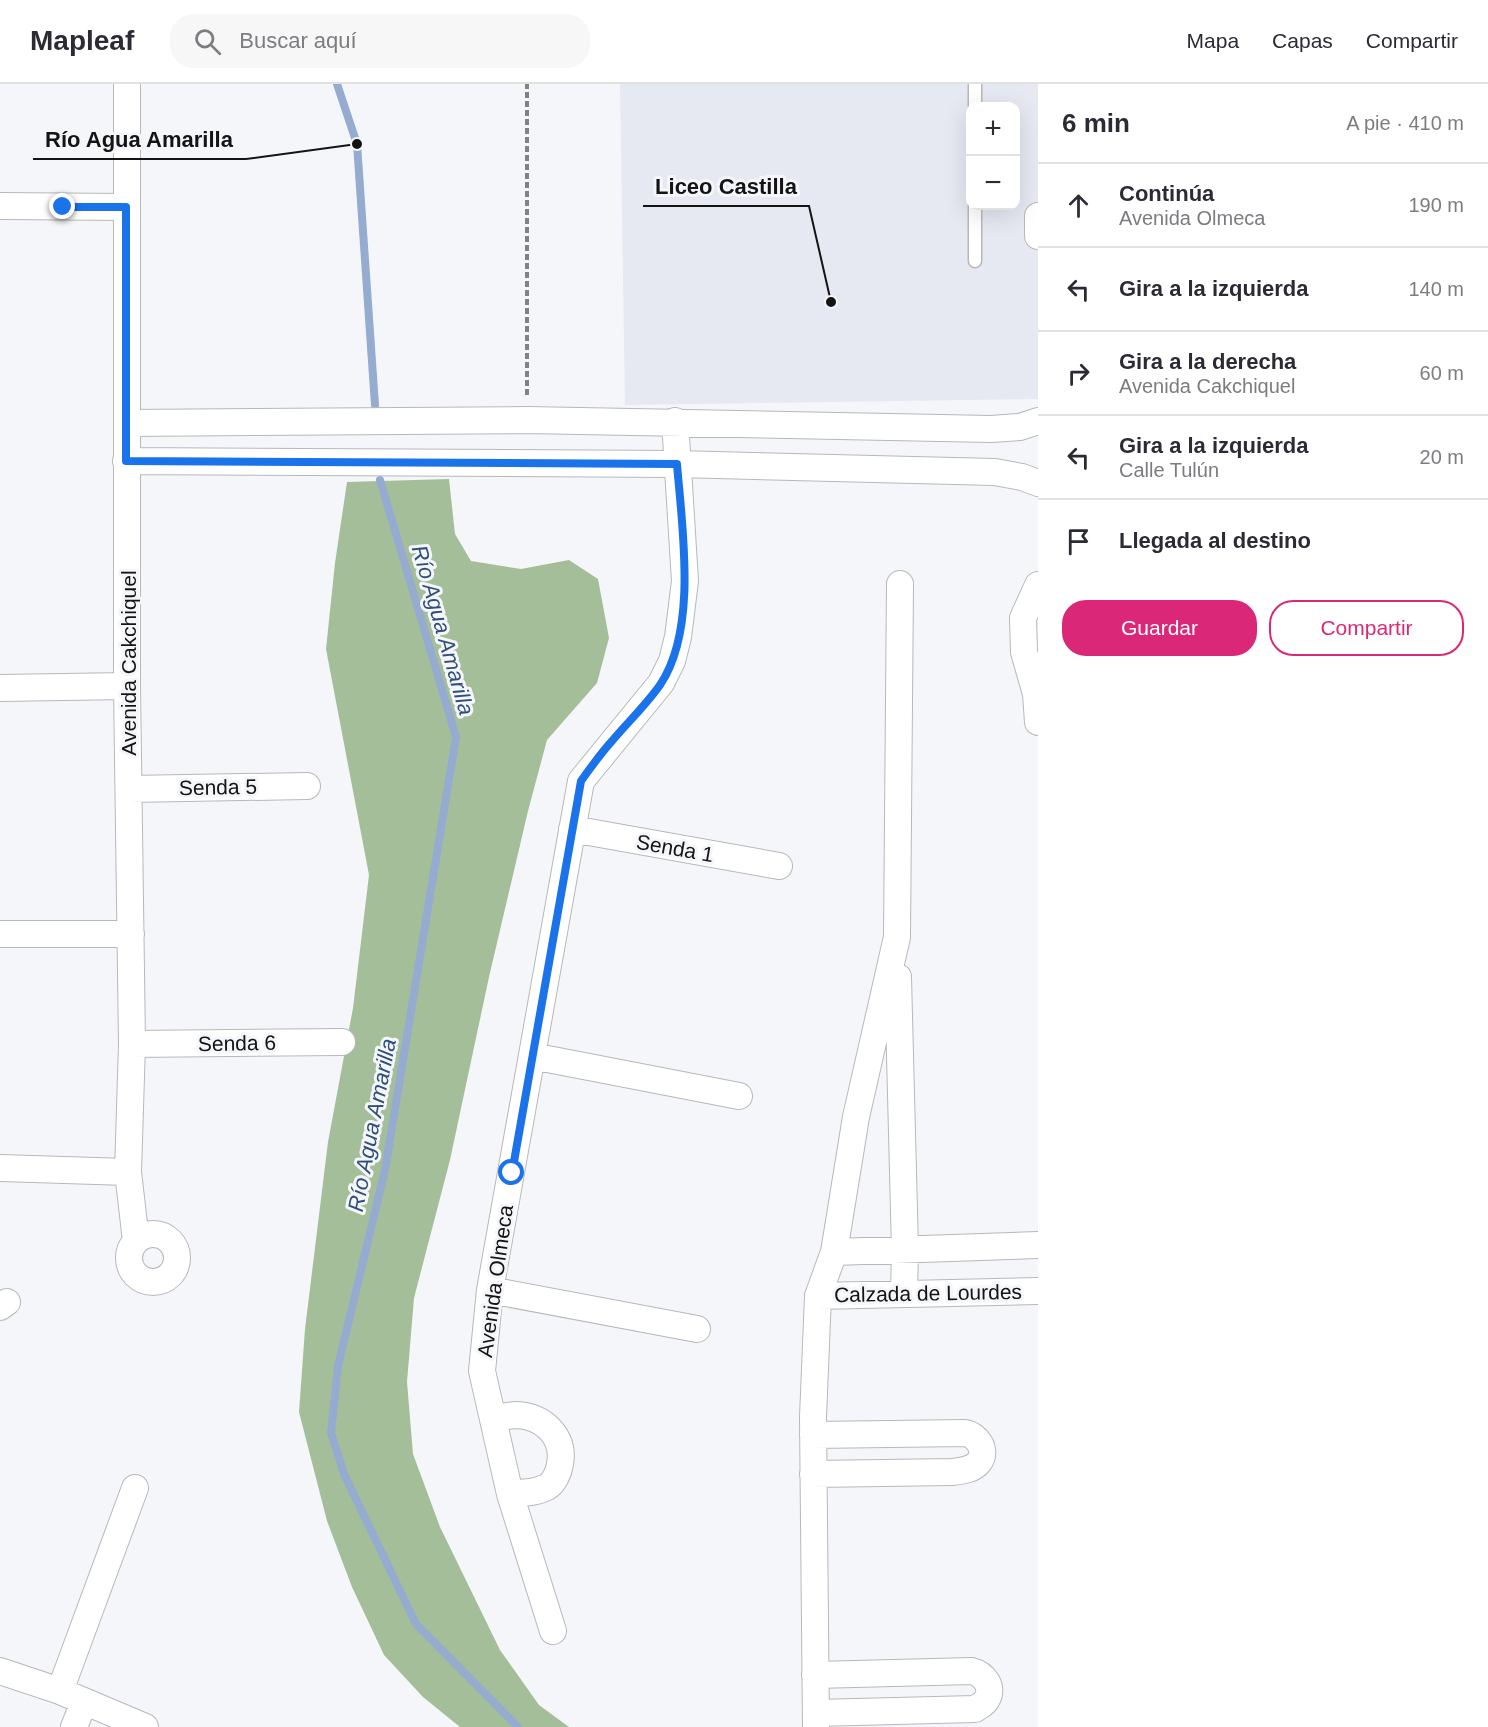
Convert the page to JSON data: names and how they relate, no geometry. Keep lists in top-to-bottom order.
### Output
{
  "streets": {
    "street": [
      "Avenida Cakchiquel",
      "Senda 5",
      "Senda 1",
      "Senda 6",
      "Avenida Olmeca",
      "Calzada de Lourdes"
    ]
  },
  "crossings": [
    ["Avenida Cakchiquel", "Senda 5"],
    ["Avenida Cakchiquel", "Senda 6"],
    ["Senda 1", "Avenida Olmeca"]
  ],
  "water": ["Río Agua Amarilla"],
  "places": ["Río Agua Amarilla", "Liceo Castilla"],
  "page": {
    "header": "Mapleaf",
    "search": "Buscar aquí",
    "nav": ["Mapa", "Capas", "Compartir"],
    "heading": ["6 min", "A pie · 410 m"],
    "map_buttons": ["+", "−"],
    "list": [
      ["Continúa", "Avenida Olmeca", "190 m"],
      ["Gira a la izquierda", "140 m"],
      ["Gira a la derecha", "Avenida Cakchiquel", "60 m"],
      ["Gira a la izquierda", "Calle Tulún", "20 m"],
      "Llegada al destino"
    ],
    "buttons": ["Guardar", "Compartir"]
  }
}
